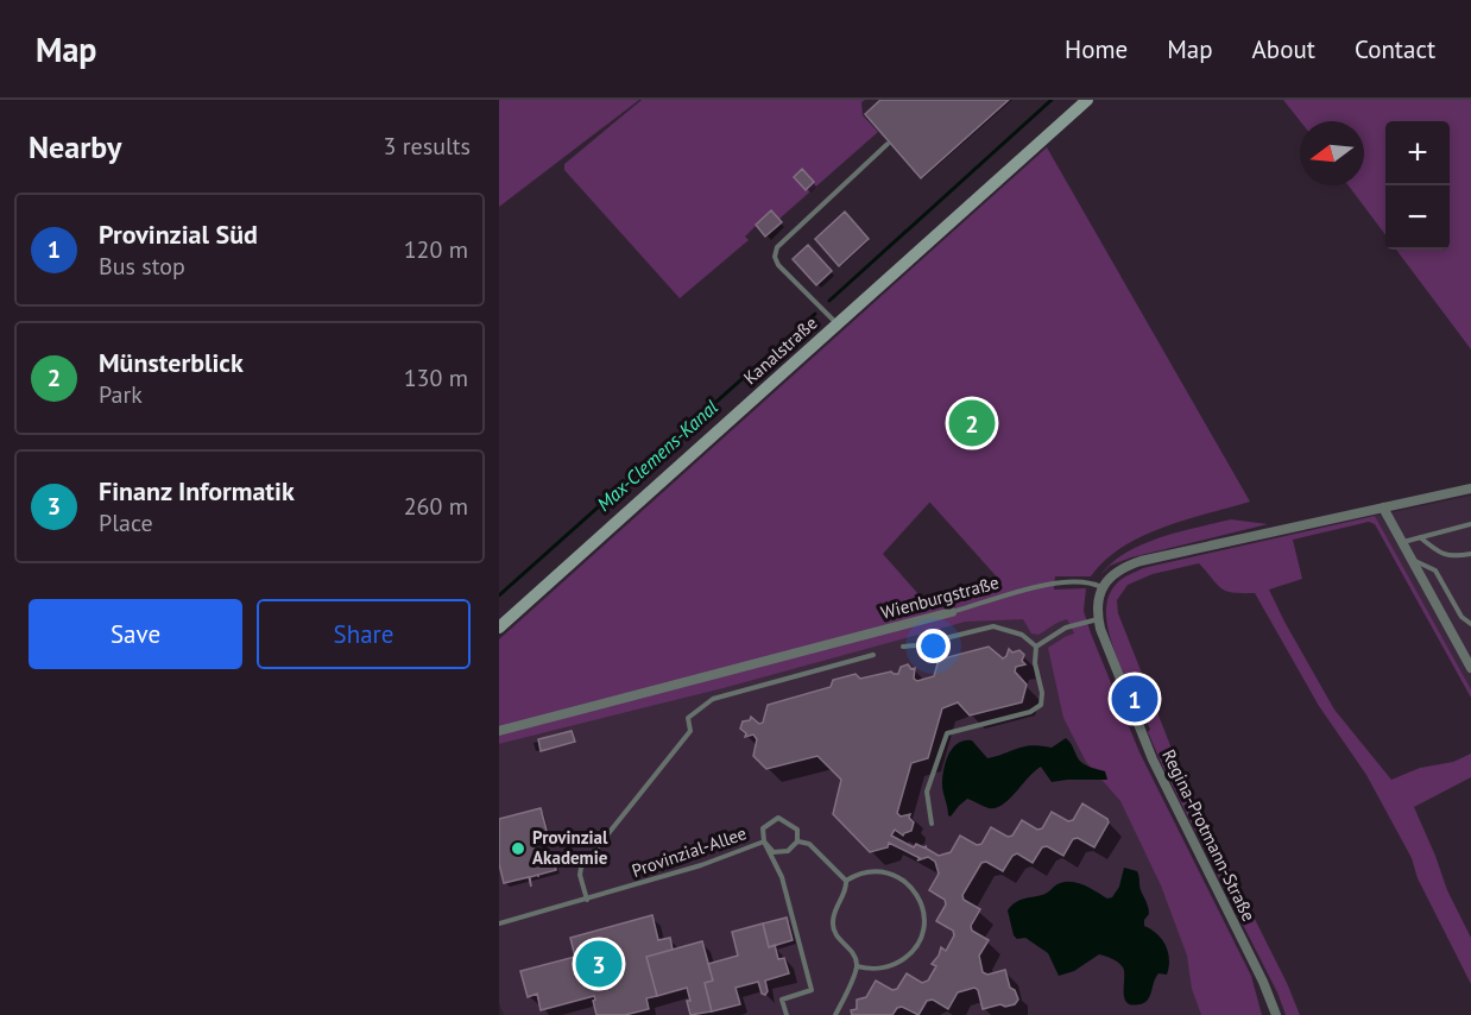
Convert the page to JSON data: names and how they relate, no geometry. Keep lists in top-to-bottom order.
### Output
{
  "streets": {
    "main road": ["Kanalstraße"],
    "street": ["Wienburgstraße", "Regina-Protmann-Straße"],
    "lane": ["Provinzial-Allee"]
  },
  "crossings": [
    ["Wienburgstraße", "Regina-Protmann-Straße"]
  ],
  "water": ["Max-Clemens-Kanal"],
  "places": ["Provinzial Akademie"],
  "north": "left",
  "page": {
    "header": "Map",
    "nav": [
      "Home",
      "Map",
      "About",
      "Contact"
    ],
    "heading": ["Nearby", "3 results"],
    "map_buttons": ["+", "−"],
    "list": [
      {
        "mark": "1",
        "name": "Provinzial Süd",
        "note": "Bus stop",
        "value": "120 m"
      },
      {
        "mark": "2",
        "name": "Münsterblick",
        "note": "Park",
        "value": "130 m"
      },
      {
        "mark": "3",
        "name": "Finanz Informatik",
        "note": "Place",
        "value": "260 m"
      }
    ],
    "pins": ["2", "1", "3"],
    "buttons": ["Save", "Share"]
  }
}
